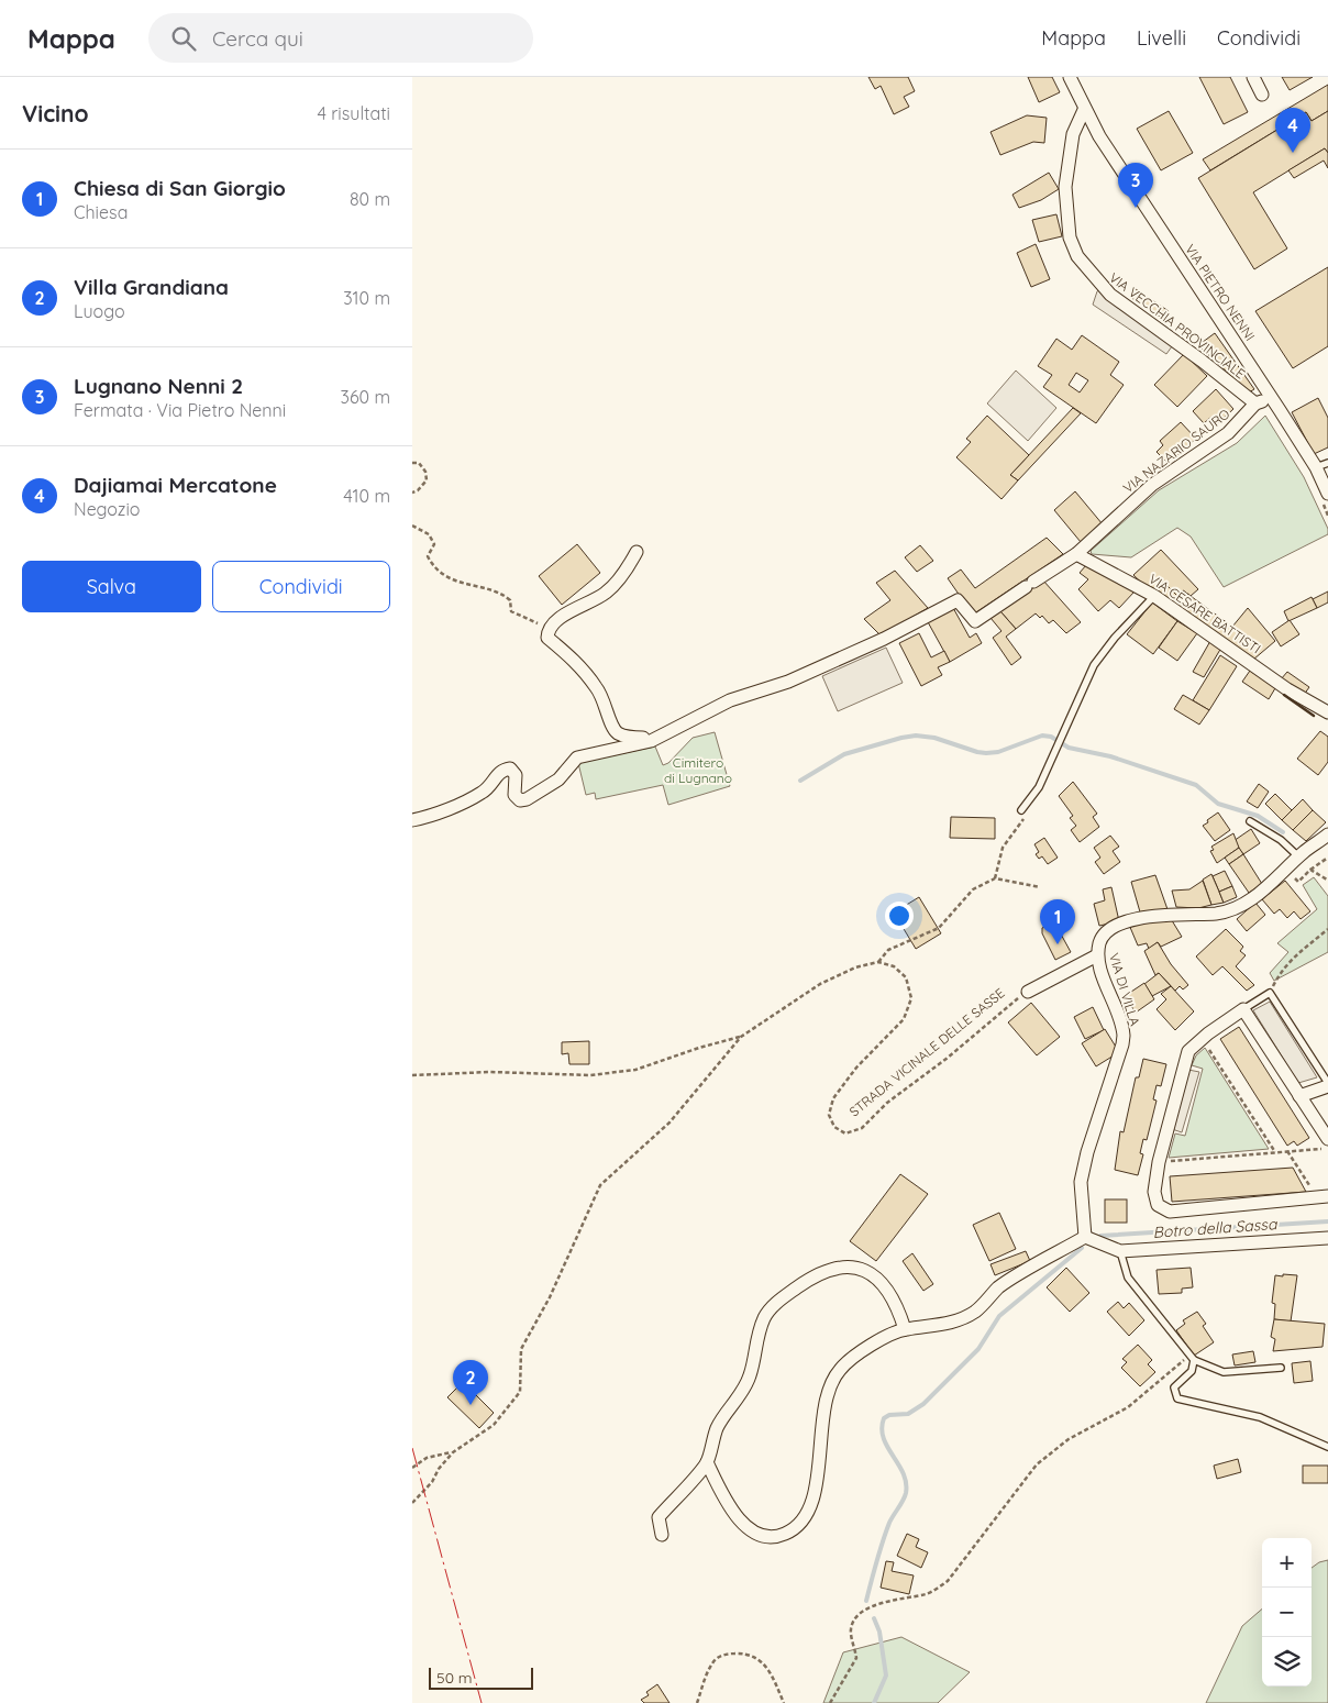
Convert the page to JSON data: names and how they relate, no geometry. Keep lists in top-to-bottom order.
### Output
{
  "streets": {
    "street": [
      "VIA PIETRO NENNI",
      "VIA VECCHIA PROVINCIALE",
      "VIA NAZARIO SAURO",
      "VIA CESARE BATTISTI",
      "VIA DI VILLA"
    ],
    "path": ["STRADA VICINALE DELLE SASSE"]
  },
  "crossings": [
    ["VIA PIETRO NENNI", "VIA VECCHIA PROVINCIALE"],
    ["VIA PIETRO NENNI", "VIA NAZARIO SAURO"],
    ["VIA VECCHIA PROVINCIALE", "VIA NAZARIO SAURO"],
    ["VIA NAZARIO SAURO", "VIA CESARE BATTISTI"]
  ],
  "water": ["Botro della Sassa"],
  "parks": ["Cimitero di Lugnano"],
  "scale_bar": "50 m",
  "page": {
    "header": "Mappa",
    "search": "Cerca qui",
    "nav": ["Mappa", "Livelli", "Condividi"],
    "heading": ["Vicino", "4 risultati"],
    "pins": [
      "4",
      "3",
      "1",
      "2"
    ],
    "list": [
      {
        "mark": "1",
        "name": "Chiesa di San Giorgio",
        "note": "Chiesa",
        "value": "80 m"
      },
      {
        "mark": "2",
        "name": "Villa Grandiana",
        "note": "Luogo",
        "value": "310 m"
      },
      {
        "mark": "3",
        "name": "Lugnano Nenni 2",
        "note": "Fermata · Via Pietro Nenni",
        "value": "360 m"
      },
      {
        "mark": "4",
        "name": "Dajiamai Mercatone",
        "note": "Negozio",
        "value": "410 m"
      }
    ],
    "buttons": ["Salva", "Condividi"],
    "map_buttons": ["+", "−"],
    "scale": "50 m"
  }
}
